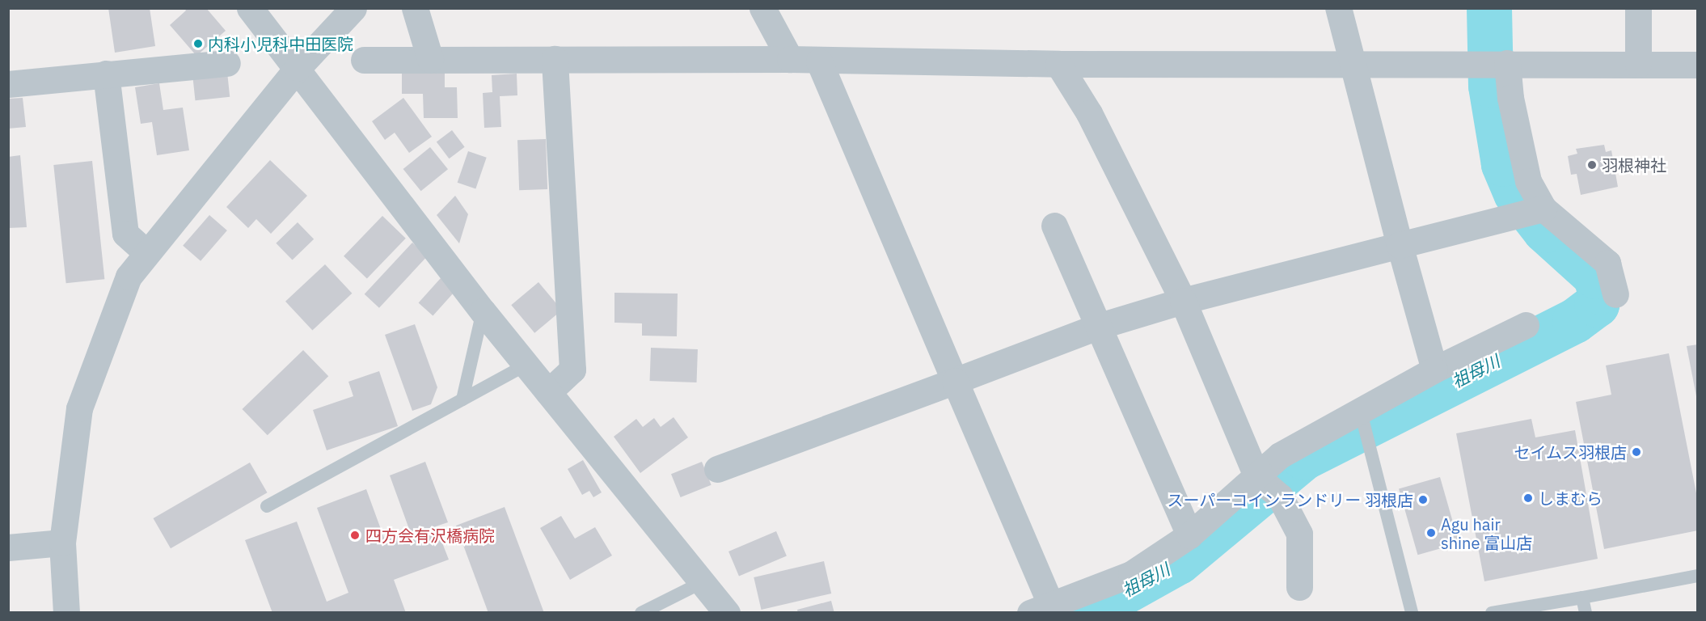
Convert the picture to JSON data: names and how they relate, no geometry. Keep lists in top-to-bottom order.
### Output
{
  "water": ["祖母川"],
  "places": [
    "内科小児科中田医院",
    "羽根神社",
    "セイムス羽根店",
    "しまむら",
    "スーパーコインランドリー 羽根店",
    "Agu hair shine 富山店",
    "四方会有沢橋病院"
  ]
}
